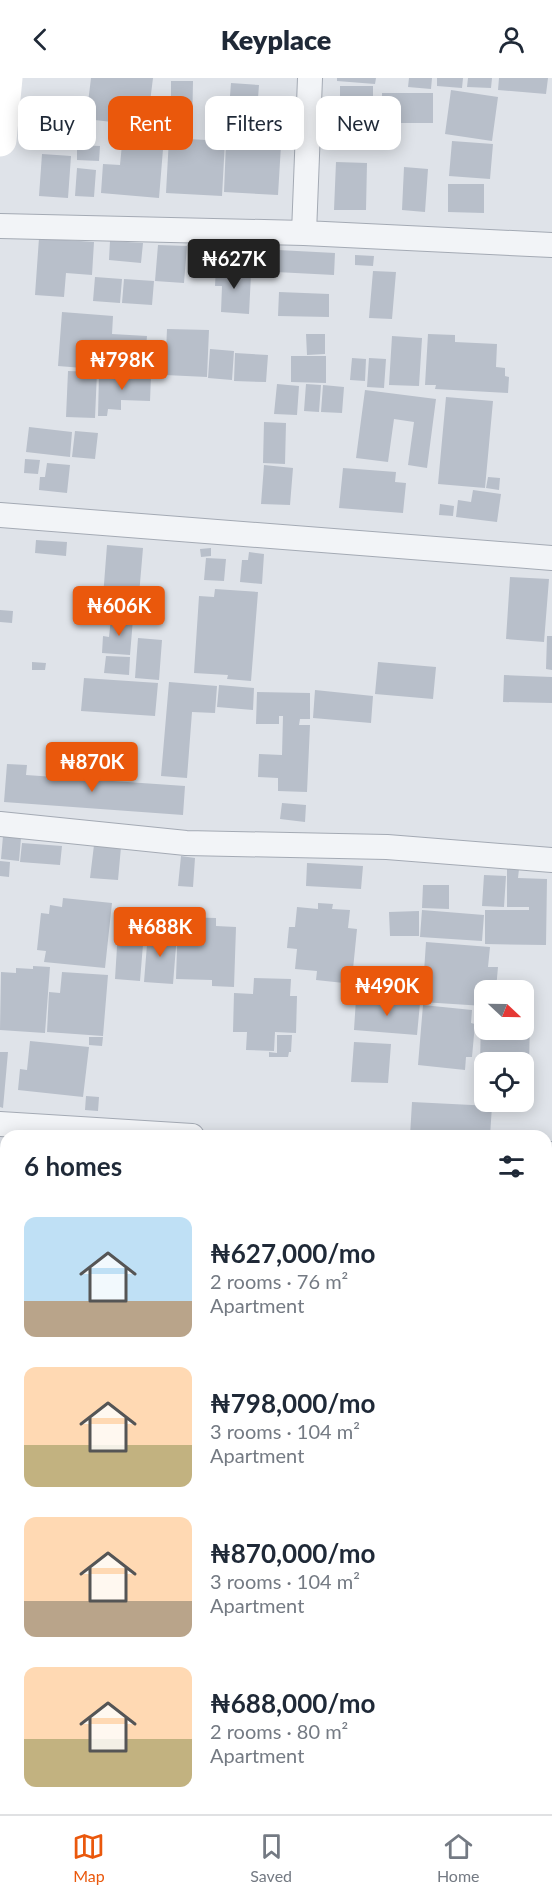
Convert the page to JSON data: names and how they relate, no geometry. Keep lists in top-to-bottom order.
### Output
{
  "north": "right",
  "page": {
    "header": "Keyplace",
    "chip": [
      "Buy",
      "Rent",
      "Filters",
      "New"
    ],
    "price": [
      "₦627K",
      "₦798K",
      "₦606K",
      "₦870K",
      "₦688K",
      "₦490K"
    ],
    "heading": "6 homes",
    "list": [
      {
        "name": "₦627,000/mo",
        "note": "2 rooms · 76 m² · Apartment"
      },
      {
        "name": "₦798,000/mo",
        "note": "3 rooms · 104 m² · Apartment"
      },
      {
        "name": "₦870,000/mo",
        "note": "3 rooms · 104 m² · Apartment"
      },
      {
        "name": "₦688,000/mo",
        "note": "2 rooms · 80 m² · Apartment"
      }
    ],
    "tabs": ["Map", "Saved", "Home"]
  }
}
